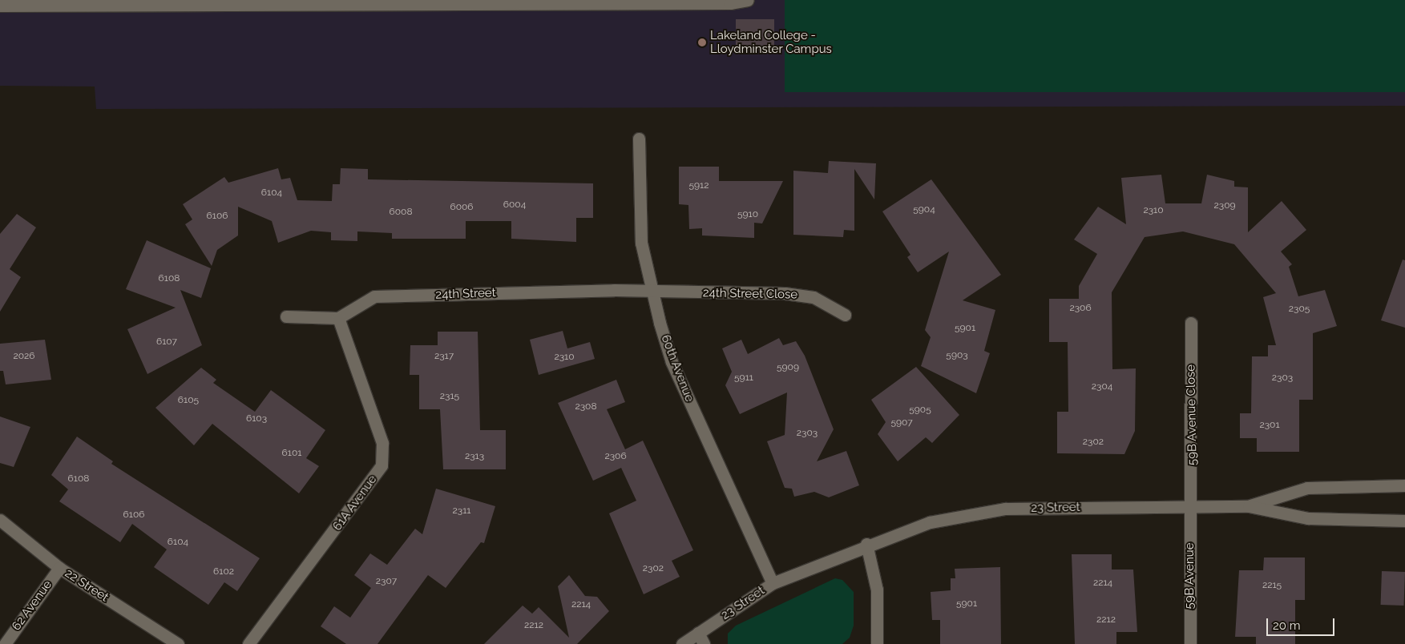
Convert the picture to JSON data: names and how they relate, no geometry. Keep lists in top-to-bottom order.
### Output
{
  "streets": {
    "street": [
      "24th Street",
      "24th Street Close",
      "60th Avenue",
      "59B Avenue Close",
      "61A Avenue",
      "23 Street",
      "59B Avenue",
      "22 Street",
      "62 Avenue"
    ]
  },
  "crossings": [
    ["24th Street", "24th Street Close"],
    ["24th Street", "60th Avenue"],
    ["24th Street", "61A Avenue"],
    ["24th Street Close", "60th Avenue"],
    ["60th Avenue", "23 Street"],
    ["59B Avenue Close", "23 Street"],
    ["59B Avenue Close", "59B Avenue"],
    ["23 Street", "59B Avenue"],
    ["22 Street", "62 Avenue"]
  ],
  "places": ["Lakeland College - Lloydminster Campus"],
  "house_numbers": [
    "5912",
    "6104",
    "6004",
    "2309",
    "6006",
    "5904",
    "2310",
    "6008",
    "5910",
    "6106",
    "6108",
    "2306",
    "2305",
    "5901",
    "6107",
    "5903",
    "2026",
    "2317",
    "2310",
    "5909",
    "5911",
    "2303",
    "2304",
    "2315",
    "6105",
    "2308",
    "5905",
    "6103",
    "5907",
    "2301",
    "2303",
    "2302",
    "6101",
    "2313",
    "2306",
    "6108",
    "2311",
    "6106",
    "6104",
    "2302",
    "6102",
    "2307",
    "2214",
    "2215",
    "5901",
    "2214",
    "2212",
    "2212"
  ],
  "scale_bar": "20 m"
}
